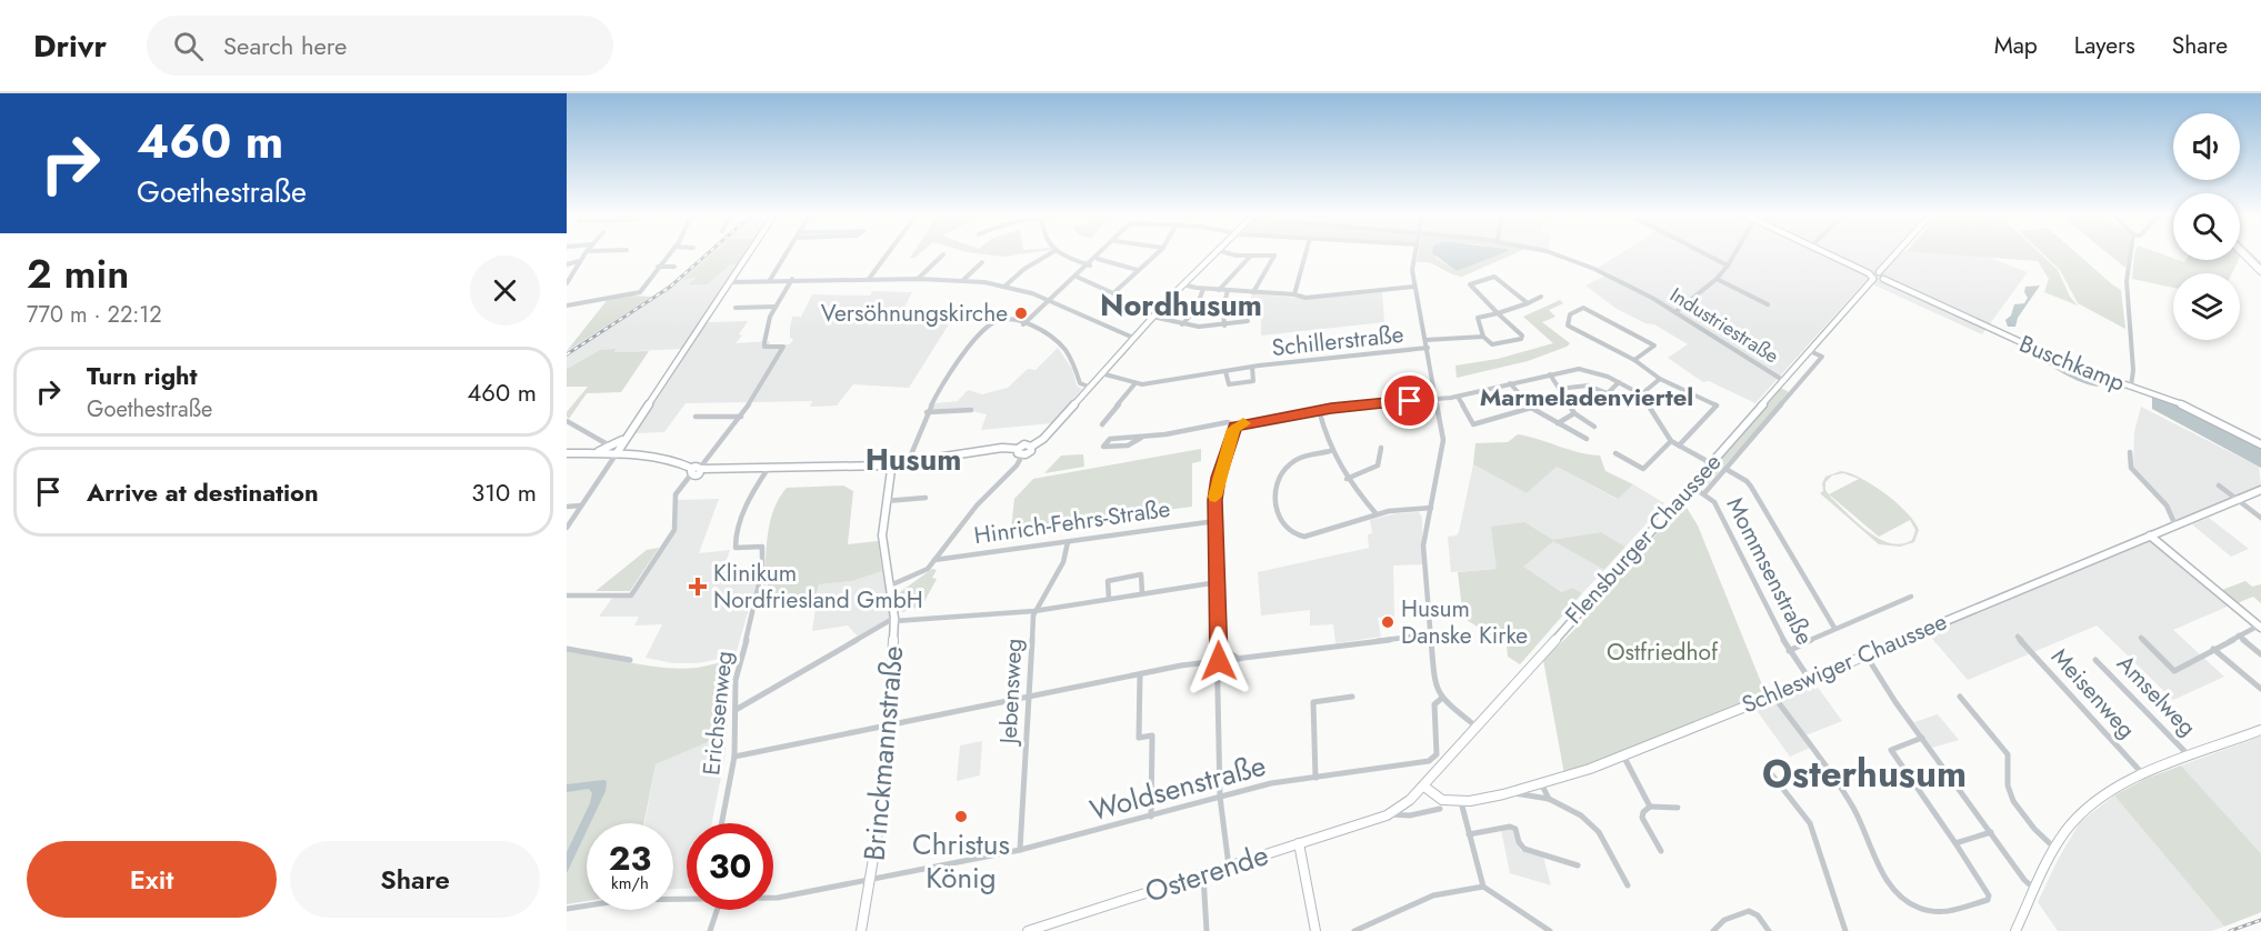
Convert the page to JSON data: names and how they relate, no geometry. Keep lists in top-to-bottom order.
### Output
{
  "streets": {
    "main road": [
      "Buschkamp",
      "Flensburger Chaussee",
      "Schleswiger Chaussee",
      "Brinckmannstraße",
      "Osterende"
    ],
    "street": [
      "Industriestraße",
      "Schillerstraße",
      "Hinrich-Fehrs-Straße",
      "Mommsenstraße",
      "Jebensweg",
      "Meisenweg",
      "Amselweg",
      "Erichsenweg",
      "Woldsenstraße"
    ]
  },
  "crossings": [
    ["Industriestraße", "Flensburger Chaussee"],
    ["Hinrich-Fehrs-Straße", "Jebensweg"],
    ["Flensburger Chaussee", "Mommsenstraße"],
    ["Flensburger Chaussee", "Osterende"],
    ["Mommsenstraße", "Schleswiger Chaussee"],
    ["Jebensweg", "Woldsenstraße"],
    ["Brinckmannstraße", "Woldsenstraße"]
  ],
  "districts": [
    "Nordhusum",
    "Marmeladenviertel",
    "Husum",
    "Osterhusum"
  ],
  "parks": ["Ostfriedhof"],
  "places": {
    "other": ["Versöhnungskirche", "Husum Danske Kirke", "Christus König"],
    "health": ["Klinikum Nordfriesland GmbH"]
  },
  "page": {
    "header": "Drivr",
    "search": "Search here",
    "nav": ["Map", "Layers", "Share"],
    "turn": ["460 m", "Goethestraße"],
    "heading": ["2 min", "770 m · 22:12"],
    "list": [
      {
        "name": "Turn right",
        "note": "Goethestraße",
        "value": "460 m"
      },
      {
        "name": "Arrive at destination",
        "value": "310 m"
      }
    ],
    "speed": "23 km/h",
    "limit": "30",
    "buttons": ["Exit", "Share"]
  }
}
